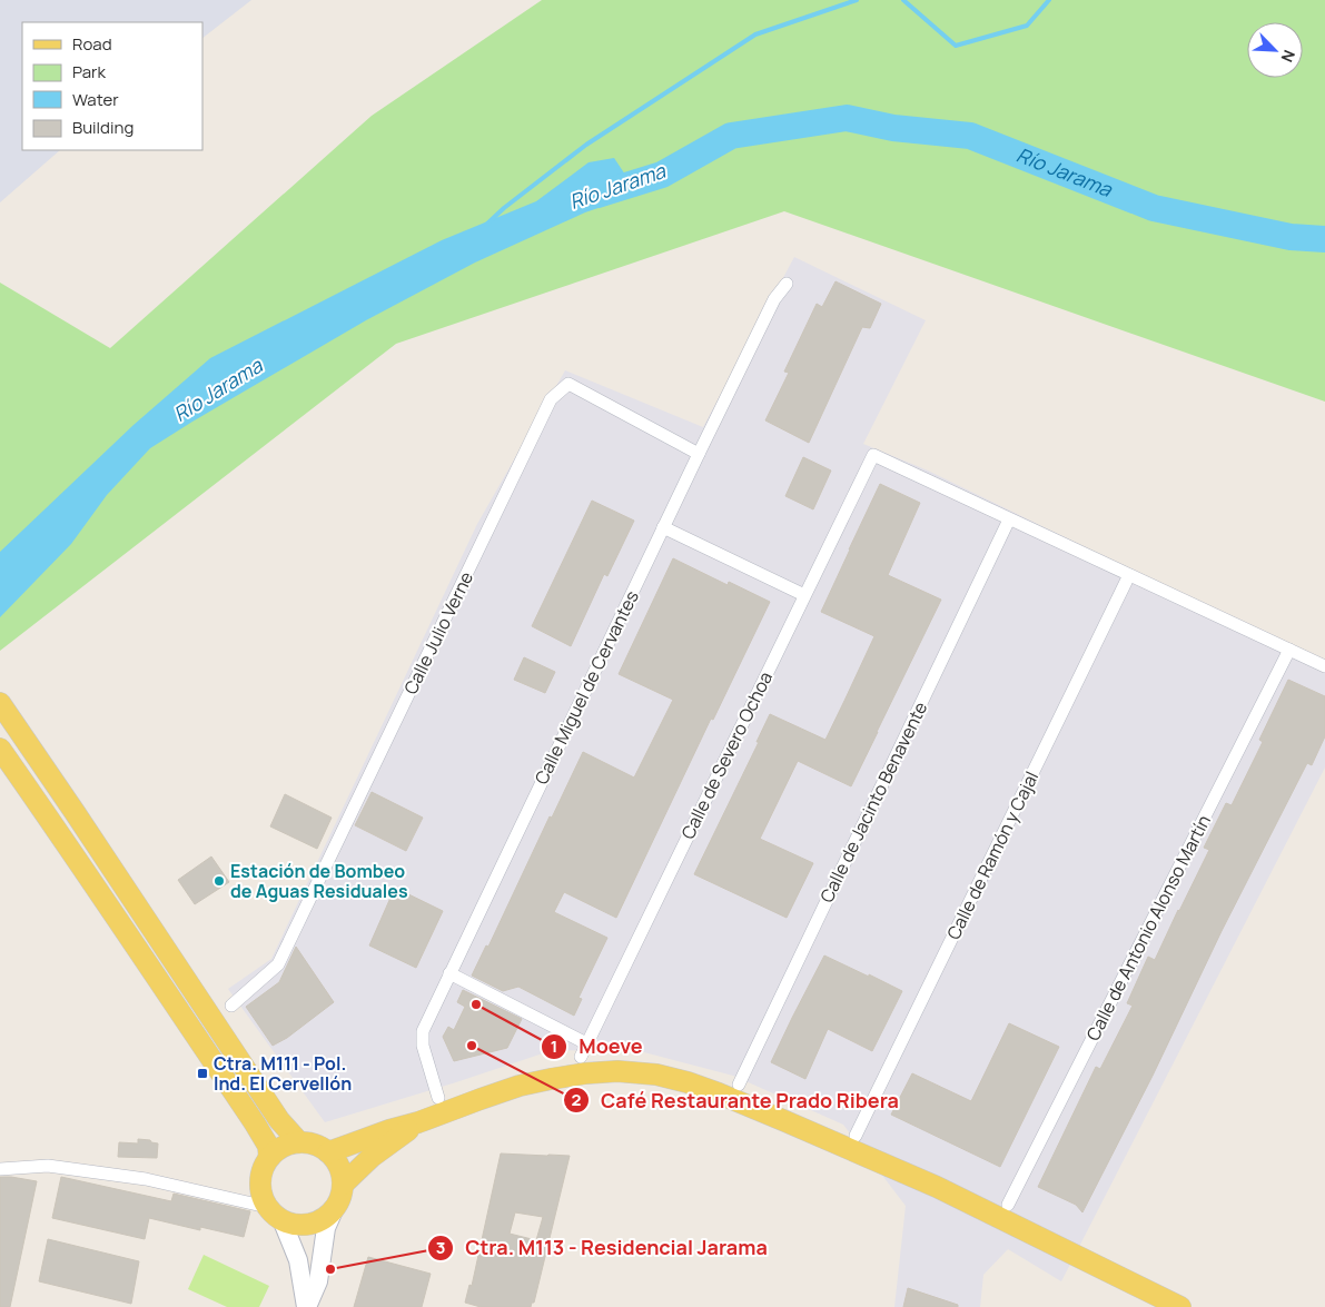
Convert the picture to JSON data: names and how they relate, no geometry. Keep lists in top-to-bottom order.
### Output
{
  "streets": {
    "street": [
      "Calle Julio Verne",
      "Calle Miguel de Cervantes",
      "Calle de Severo Ochoa",
      "Calle de Jacinto Benavente",
      "Calle de Ramón y Cajal",
      "Calle de Antonio Alonso Martín"
    ]
  },
  "crossings": [
    ["Calle Julio Verne", "Calle Miguel de Cervantes"],
    ["Calle de Severo Ochoa", "Calle de Jacinto Benavente"]
  ],
  "water": ["Río Jarama"],
  "places": {
    "other": [
      "Estación de Bombeo de Aguas Residuales",
      "Moeve",
      "Café Restaurante Prado Ribera",
      "Ctra. M113 - Residencial Jarama"
    ],
    "transit": ["Ctra. M111 - Pol. Ind. El Cervellón"]
  },
  "legend": [
    "Road",
    "Park",
    "Water",
    "Building"
  ],
  "north": "bottom right"
}
